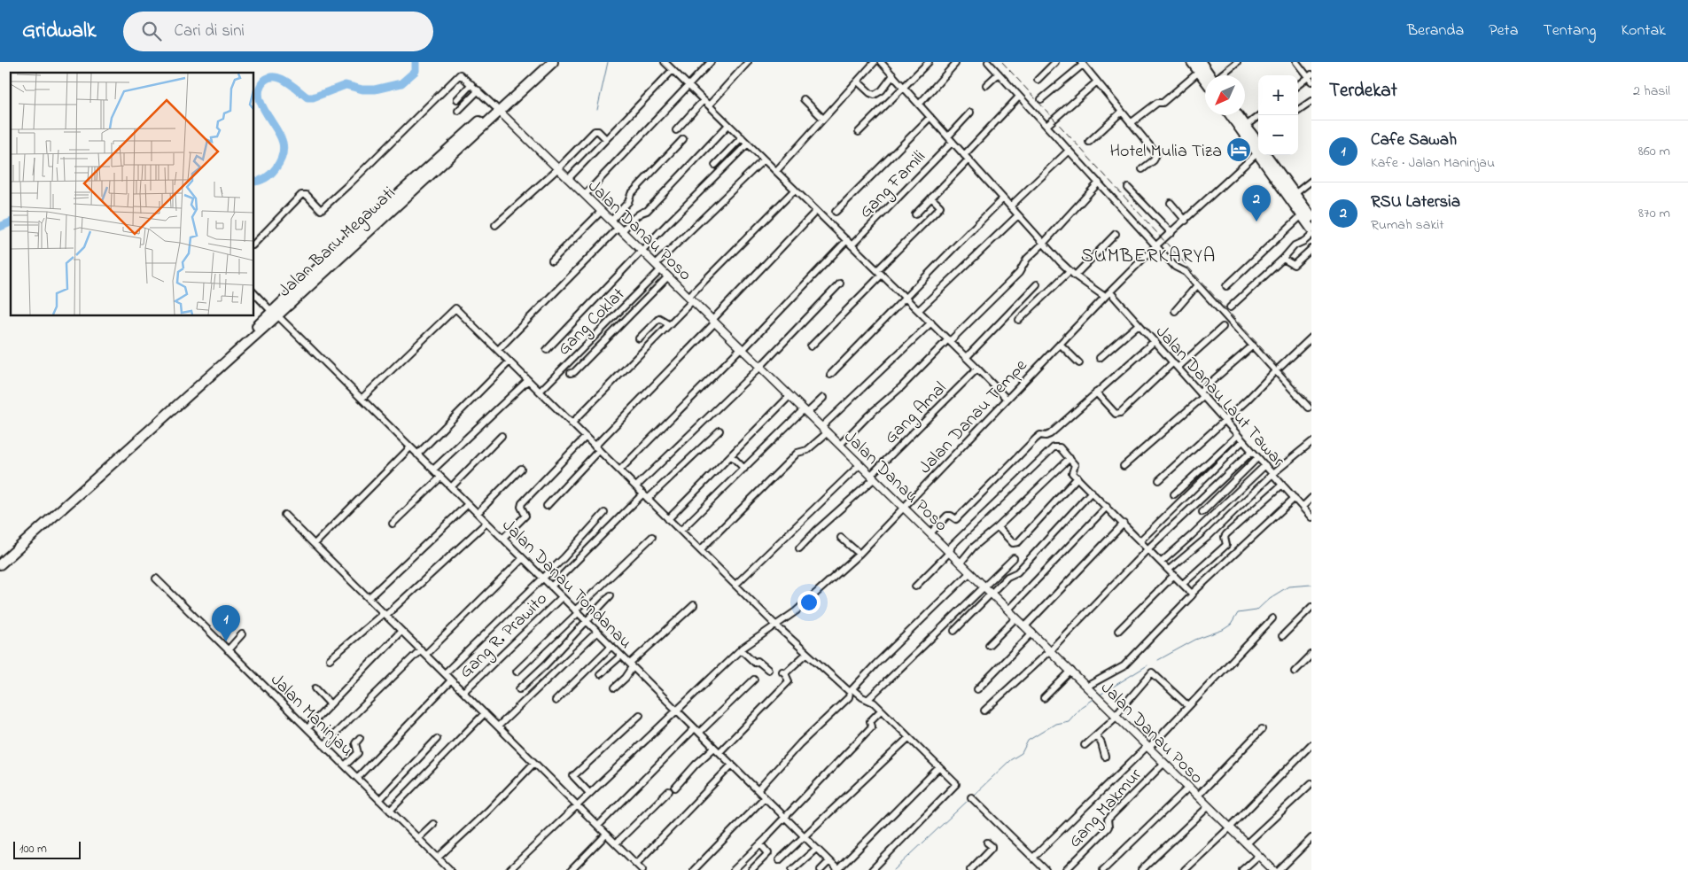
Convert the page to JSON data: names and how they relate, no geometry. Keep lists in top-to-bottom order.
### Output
{
  "streets": {
    "main road": ["Jalan Baru Megawati"],
    "street": [
      "Gang Famili",
      "Jalan Danau Poso",
      "Gang Coklat",
      "Jalan Danau Laut Tawar",
      "Gang Amal",
      "Jalan Danau Tempe",
      "Jalan Danau Tondanau",
      "Gang R. Prawito",
      "Jalan Maninjau",
      "Gang Makmur"
    ]
  },
  "crossings": [
    ["Jalan Danau Poso", "Jalan Baru Megawati"],
    ["Jalan Danau Poso", "Gang Coklat"],
    ["Jalan Danau Poso", "Gang Amal"],
    ["Jalan Danau Poso", "Jalan Danau Tempe"],
    ["Jalan Danau Poso", "Gang Makmur"],
    ["Jalan Baru Megawati", "Jalan Danau Tondanau"],
    ["Jalan Danau Laut Tawar", "Jalan Danau Tempe"],
    ["Jalan Danau Tempe", "Jalan Danau Tondanau"],
    ["Jalan Danau Tondanau", "Gang R. Prawito"]
  ],
  "districts": ["SUMBERKARYA"],
  "places": {
    "hotel": ["Hotel Mulia Tiza"]
  },
  "scale_bar": "100 m",
  "north": "bottom left",
  "page": {
    "header": "Gridwalk",
    "search": "Cari di sini",
    "nav": [
      "Beranda",
      "Peta",
      "Tentang",
      "Kontak"
    ],
    "heading": ["Terdekat", "2 hasil"],
    "map_buttons": ["+", "−"],
    "list": [
      {
        "mark": "1",
        "name": "Cafe Sawah",
        "note": "Kafe · Jalan Maninjau",
        "value": "860 m"
      },
      {
        "mark": "2",
        "name": "RSU Latersia",
        "note": "Rumah sakit",
        "value": "870 m"
      }
    ],
    "pins": ["2", "1"],
    "scale": "100 m"
  }
}
